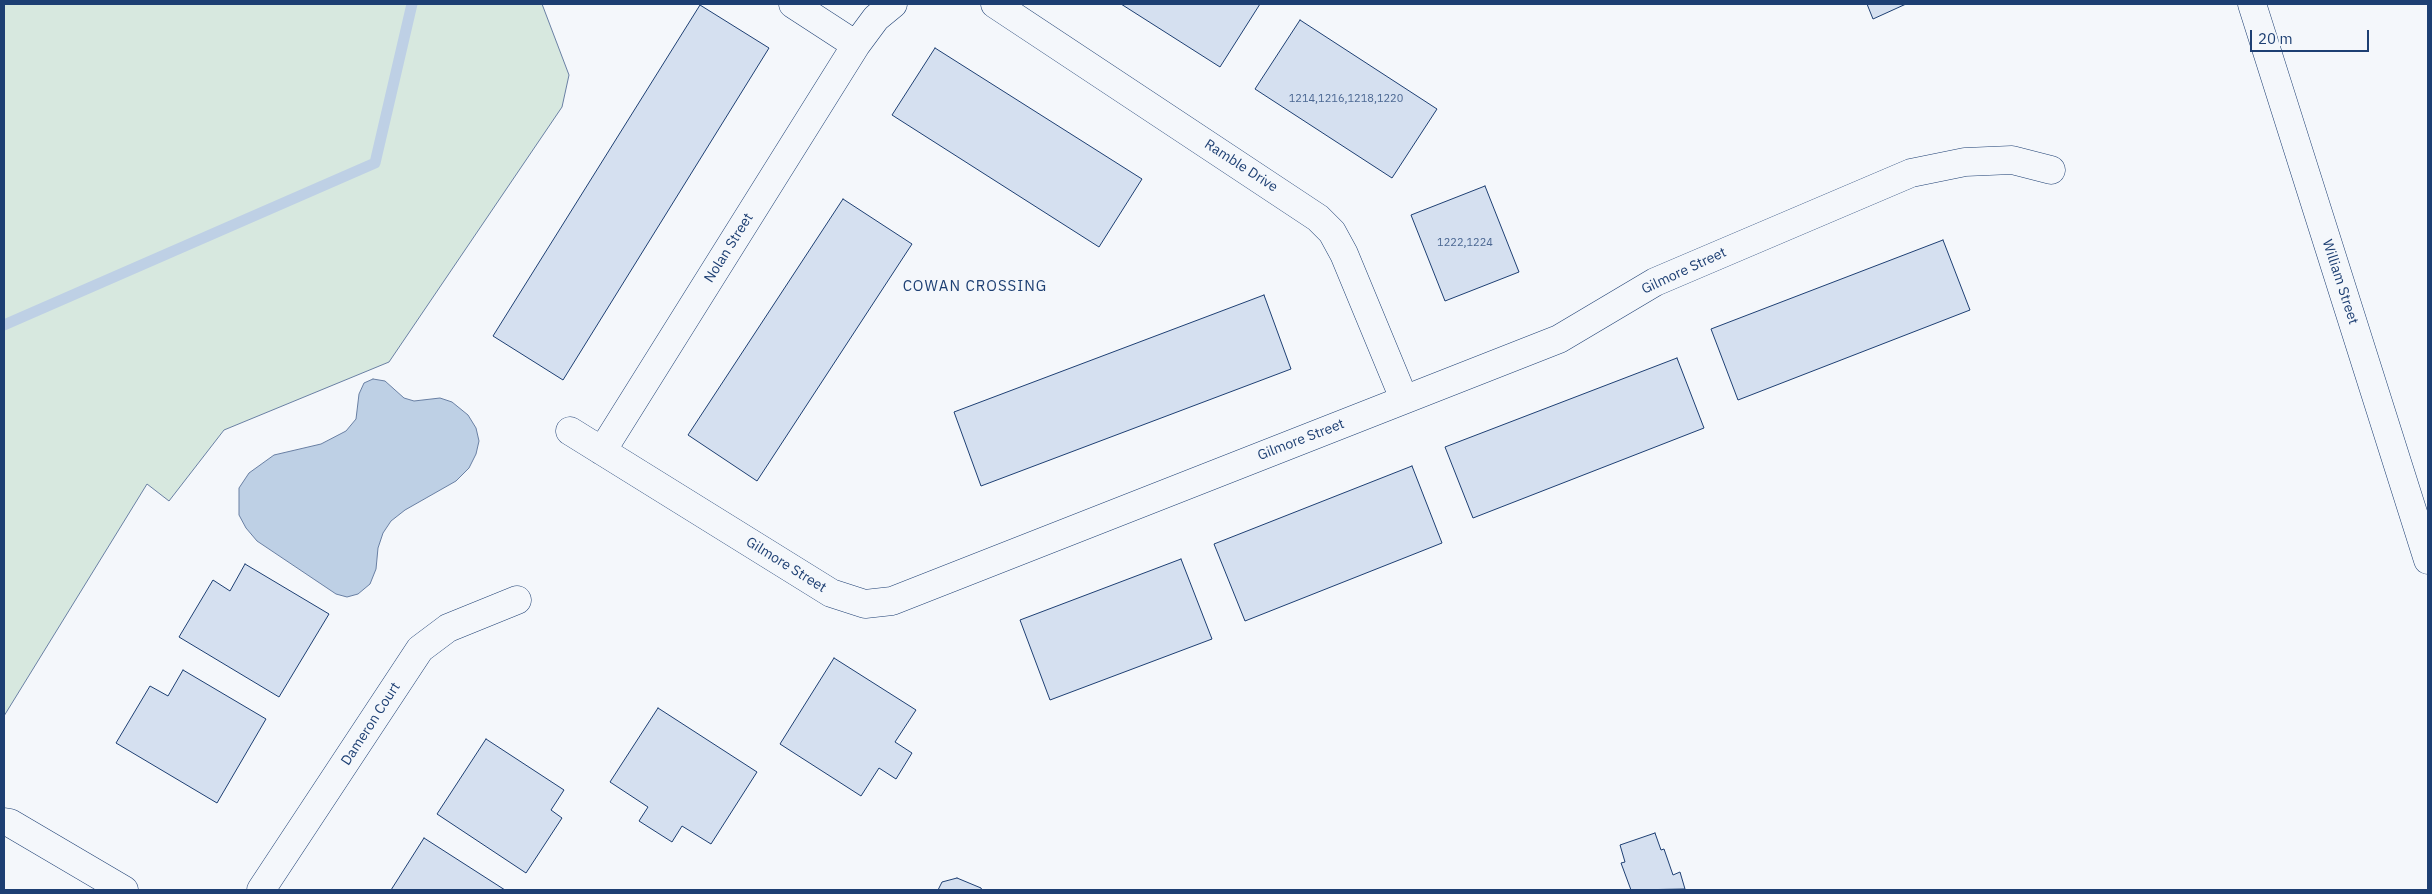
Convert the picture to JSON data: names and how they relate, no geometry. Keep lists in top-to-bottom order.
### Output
{
  "streets": {
    "main road": [
      "Ramble Drive",
      "Nolan Street",
      "Gilmore Street",
      "William Street",
      "Dameron Court"
    ]
  },
  "crossings": [
    ["Ramble Drive", "Gilmore Street"],
    ["Nolan Street", "Gilmore Street"]
  ],
  "districts": ["COWAN CROSSING"],
  "house_numbers": ["1214,1216,1218,1220", "1222,1224"],
  "scale_bar": "20 m"
}
